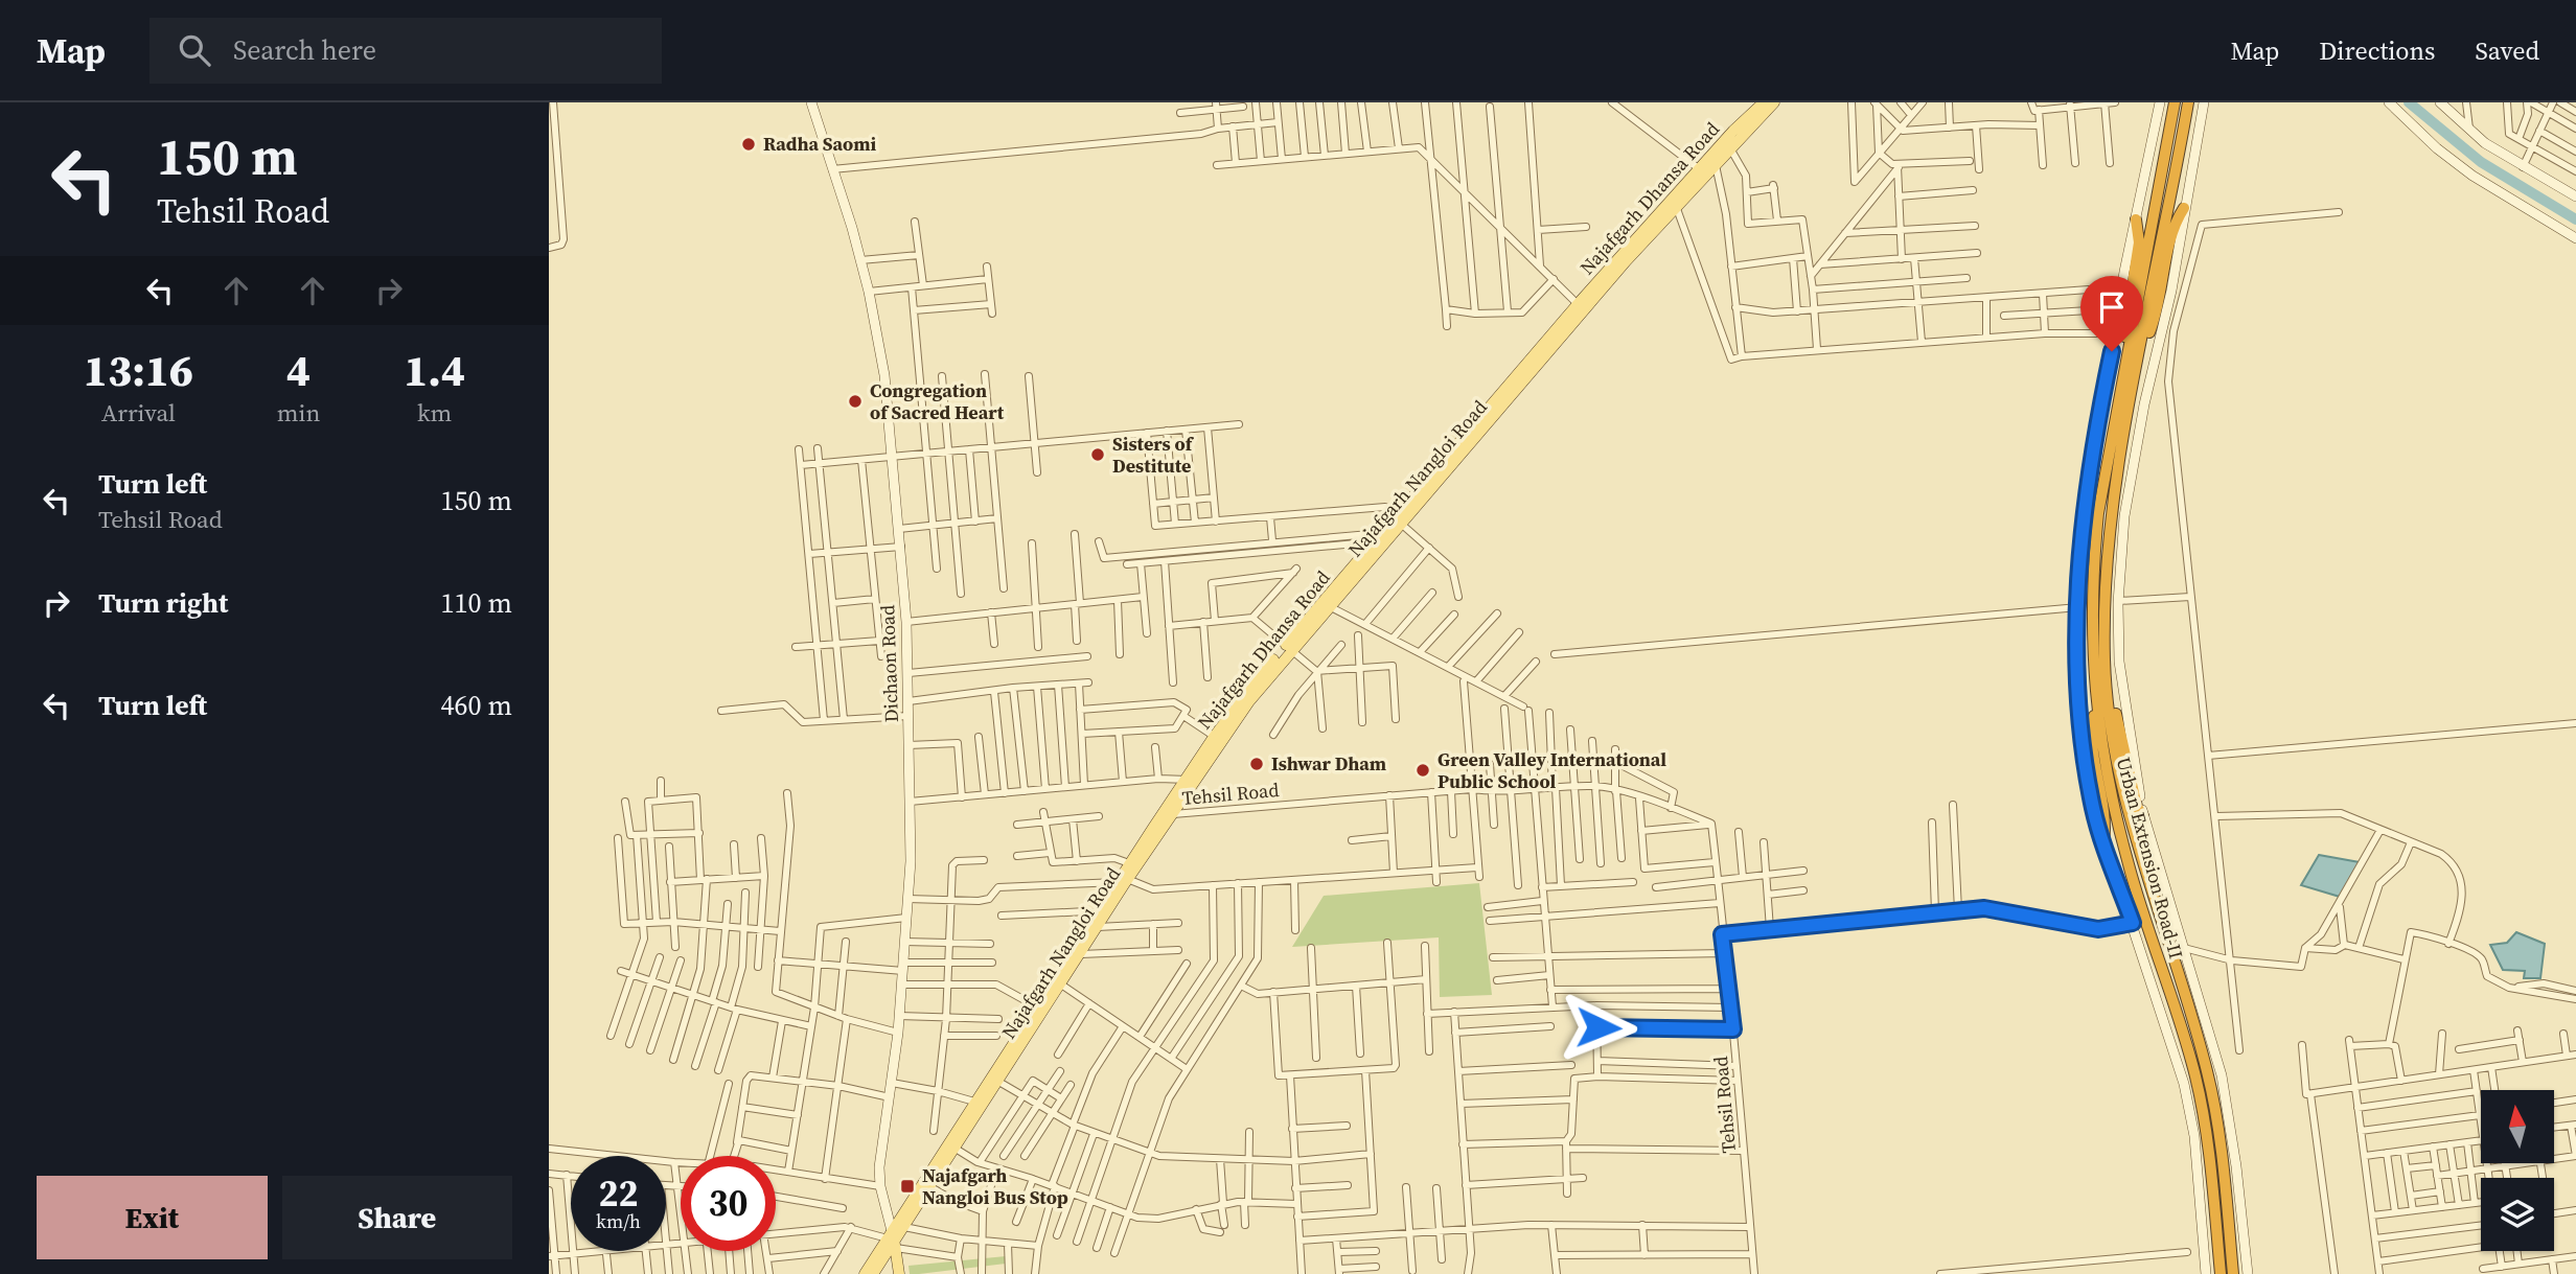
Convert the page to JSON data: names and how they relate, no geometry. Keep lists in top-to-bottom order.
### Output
{
  "streets": {
    "highway": ["Urban Extension Road-II"],
    "main road": ["Najafgarh Dhansa Road", "Najafgarh Nangloi Road", "Dichaon Road"],
    "street": ["Tehsil Road"]
  },
  "crossings": [
    ["Najafgarh Dhansa Road", "Najafgarh Nangloi Road"],
    ["Najafgarh Nangloi Road", "Dichaon Road"],
    ["Najafgarh Nangloi Road", "Tehsil Road"]
  ],
  "places": {
    "other": [
      "Radha Saomi",
      "Congregation of Sacred Heart",
      "Sisters of Destitute",
      "Ishwar Dham",
      "Green Valley International Public School"
    ],
    "transit": ["Najafgarh Nangloi Bus Stop"]
  },
  "north": "top",
  "page": {
    "header": "Map",
    "search": "Search here",
    "nav": ["Map", "Directions", "Saved"],
    "turn": ["150 m", "Tehsil Road"],
    "eta": [
      "13:16",
      "Arrival",
      "4",
      "min",
      "1.4",
      "km"
    ],
    "list": [
      {
        "name": "Turn left",
        "note": "Tehsil Road",
        "value": "150 m"
      },
      {
        "name": "Turn right",
        "value": "110 m"
      },
      {
        "name": "Turn left",
        "value": "460 m"
      }
    ],
    "speed": "22 km/h",
    "limit": "30",
    "buttons": ["Exit", "Share"]
  }
}
